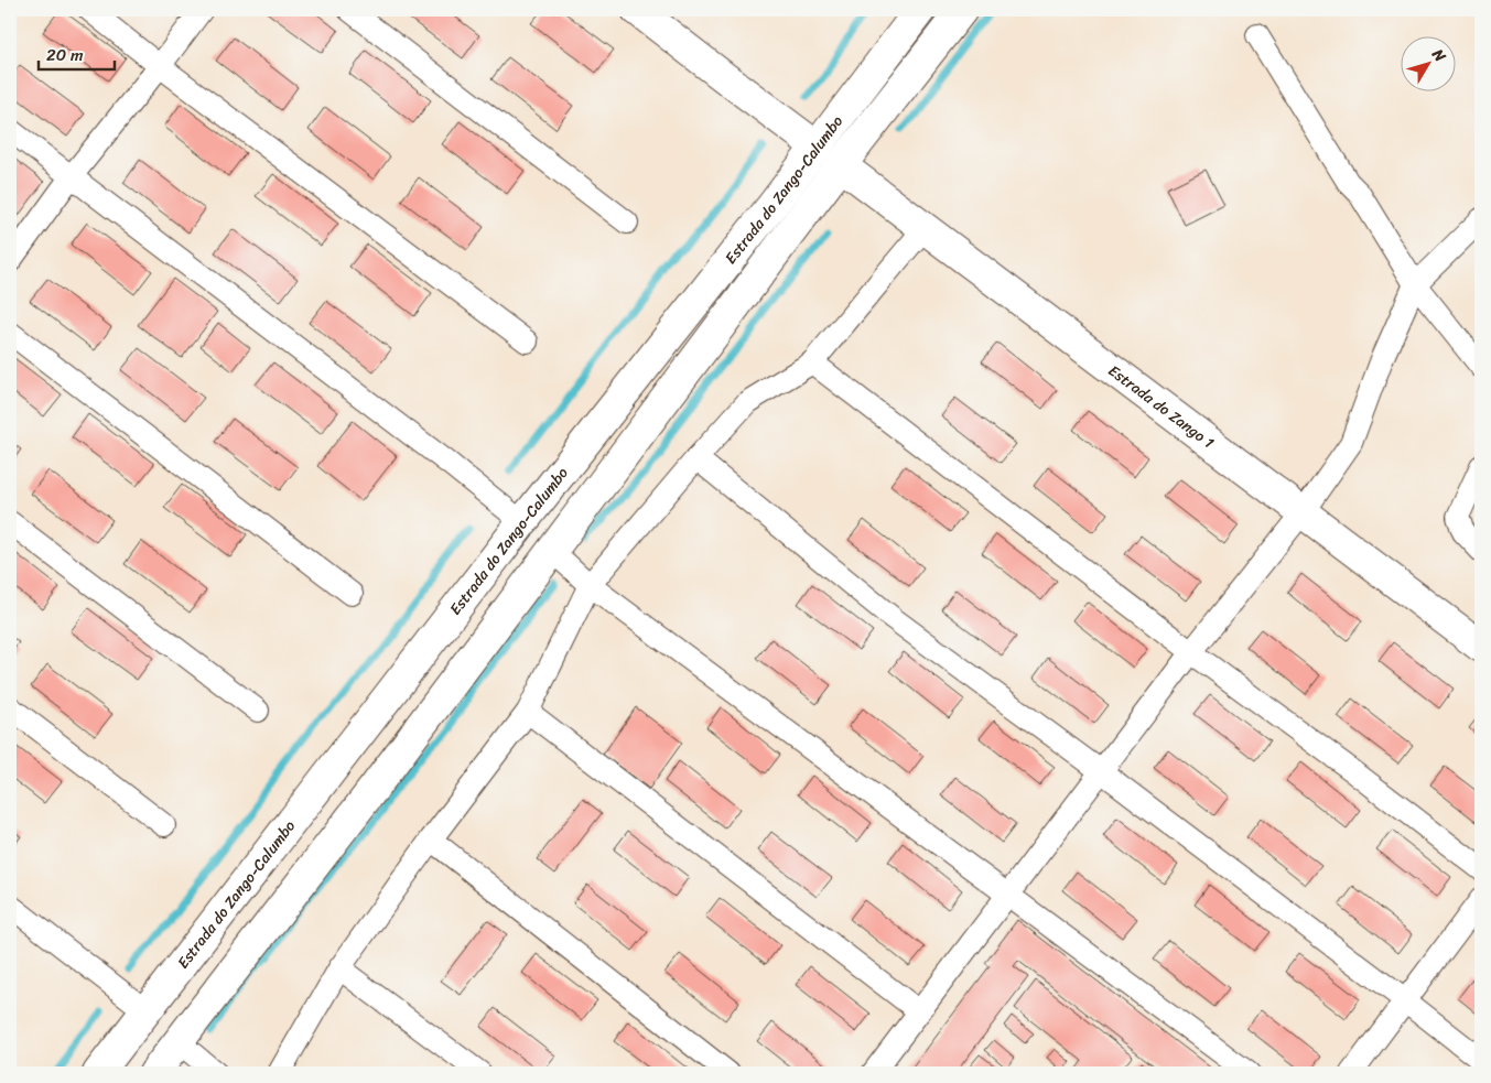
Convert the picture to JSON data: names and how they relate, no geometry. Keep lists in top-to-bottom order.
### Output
{
  "streets": {
    "main road": ["Estrada do Zango-Calumbo", "Estrada do Zango 1"]
  },
  "crossings": [
    ["Estrada do Zango-Calumbo", "Estrada do Zango 1"]
  ],
  "scale_bar": "20 m",
  "north": "top right"
}
